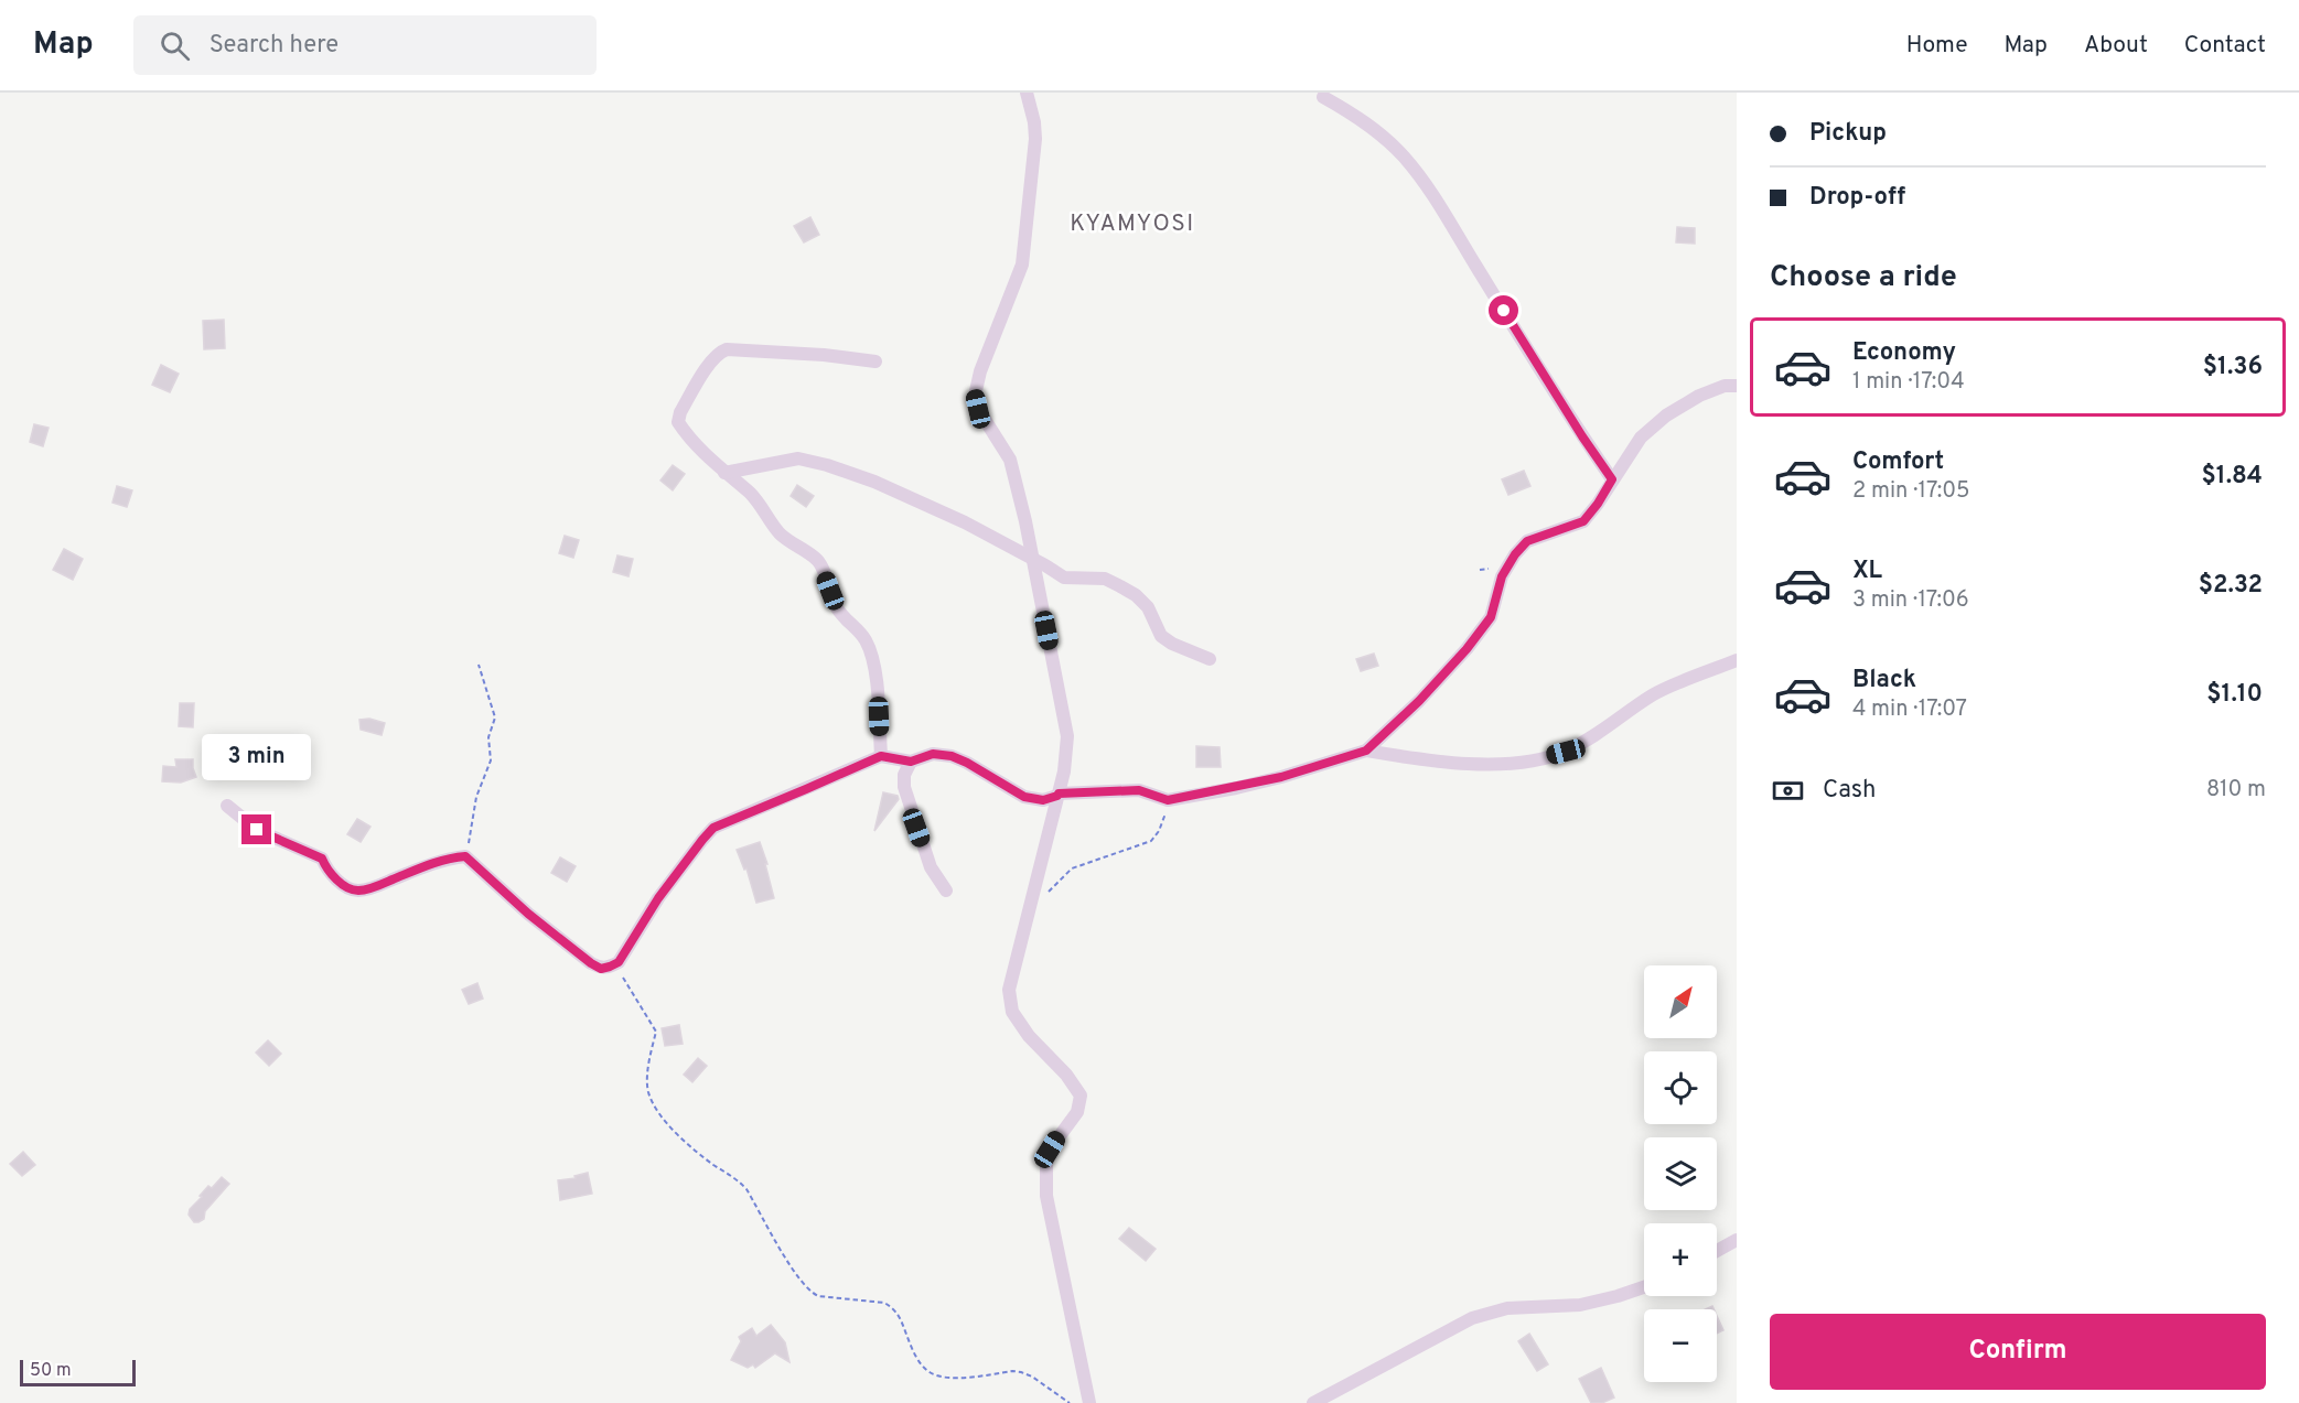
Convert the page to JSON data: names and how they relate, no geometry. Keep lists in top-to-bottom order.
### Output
{
  "districts": ["KYAMYOSI"],
  "scale_bar": "50 m",
  "north": "top right",
  "page": {
    "header": "Map",
    "search": "Search here",
    "nav": [
      "Home",
      "Map",
      "About",
      "Contact"
    ],
    "banner": ["Pickup", "Drop-off"],
    "heading": "Choose a ride",
    "list": [
      {
        "name": "Economy",
        "note": "1 min · 17:04",
        "value": "$1.36"
      },
      {
        "name": "Comfort",
        "note": "2 min · 17:05",
        "value": "$1.84"
      },
      {
        "name": "XL",
        "note": "3 min · 17:06",
        "value": "$2.32"
      },
      {
        "name": "Black",
        "note": "4 min · 17:07",
        "value": "$1.10"
      }
    ],
    "bubble": "3 min",
    "pay": ["Cash", "810 m"],
    "map_buttons": ["+", "−"],
    "buttons": "Confirm",
    "scale": "50 m"
  }
}
